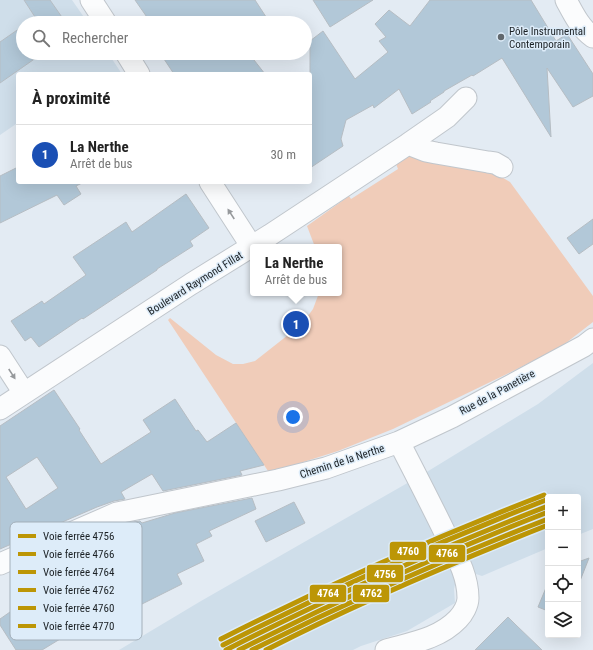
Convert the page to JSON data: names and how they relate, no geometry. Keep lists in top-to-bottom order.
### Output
{
  "streets": {
    "street": ["Boulevard Raymond Fillat", "Rue de la Panetière", "Chemin de la Nerthe"]
  },
  "crossings": [
    ["Rue de la Panetière", "Chemin de la Nerthe"]
  ],
  "places": ["Pôle Instrumental Contemporain"],
  "lines": [
    "rail line 4760",
    "rail line 4764",
    "rail line 4756",
    "rail line 4766",
    "rail line 4762",
    "rail line 4770"
  ],
  "legend": [
    "Voie ferrée 4756",
    "Voie ferrée 4766",
    "Voie ferrée 4764",
    "Voie ferrée 4762",
    "Voie ferrée 4760",
    "Voie ferrée 4770"
  ],
  "page": {
    "search": "Rechercher",
    "heading": "À proximité",
    "list": [
      {
        "mark": "1",
        "name": "La Nerthe",
        "note": "Arrêt de bus",
        "value": "30 m"
      }
    ],
    "popup": ["La Nerthe", "Arrêt de bus"],
    "pins": "1",
    "map_buttons": ["+", "−"]
  }
}
